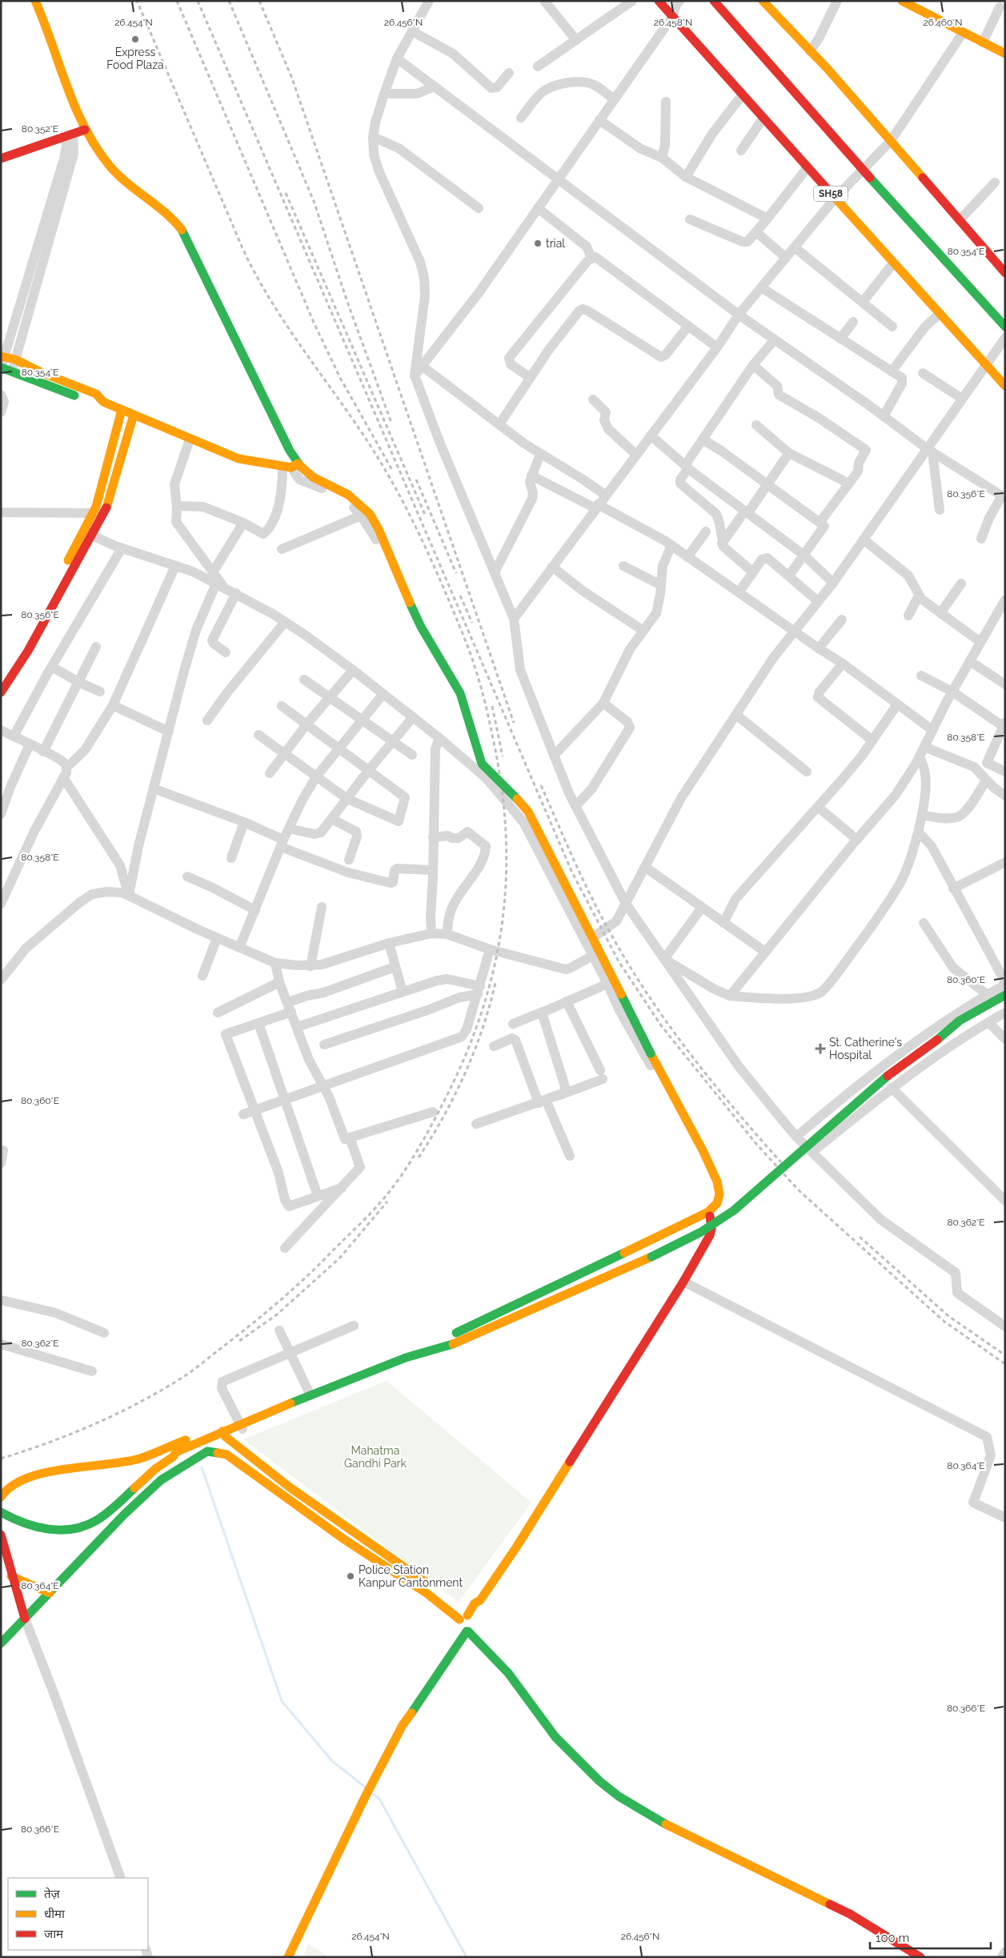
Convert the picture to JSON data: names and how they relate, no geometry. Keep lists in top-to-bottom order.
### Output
{
  "streets": {
    "street": ["SH58"]
  },
  "parks": ["Mahatma Gandhi Park"],
  "places": {
    "other": ["Express Food Plaza", "trial", "Police Station Kanpur Cantonment"],
    "health": ["St. Catherine's Hospital"]
  },
  "legend": ["तेज़", "धीमा", "जाम"],
  "scale_bar": "100 m",
  "coordinates": [
    "26.454°N",
    "26.456°N",
    "26.458°N",
    "26.460°N",
    "80.352°E",
    "80.354°E",
    "80.356°E",
    "80.358°E",
    "80.360°E",
    "80.362°E",
    "80.364°E",
    "80.366°E"
  ]
}
